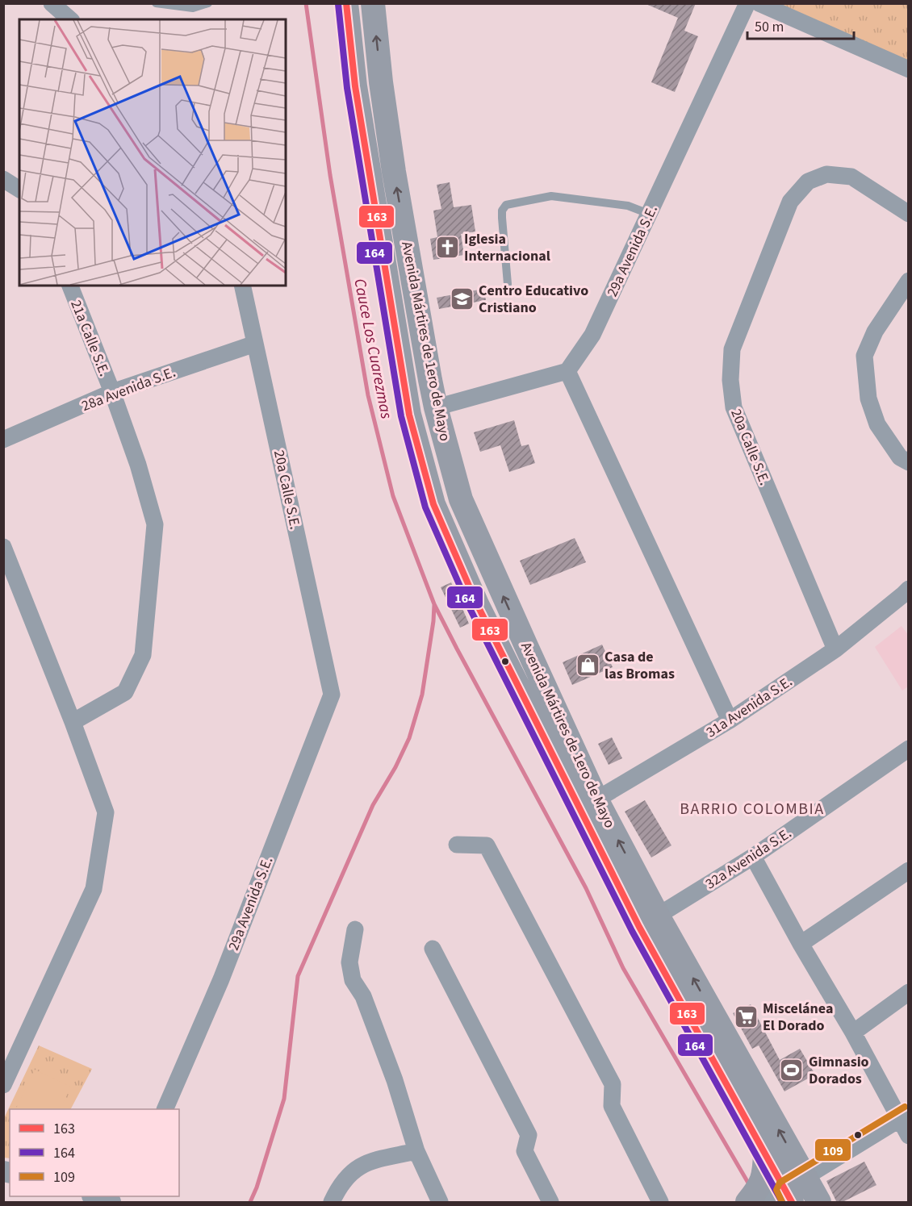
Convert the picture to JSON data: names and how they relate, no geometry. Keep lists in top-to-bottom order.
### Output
{
  "streets": {
    "main road": ["Avenida Mártires de 1ero de Mayo"],
    "street": [
      "29a Avenida S.E.",
      "21a Calle S.E.",
      "28a Avenida S.E.",
      "20a Calle S.E.",
      "31a Avenida S.E.",
      "32a Avenida S.E."
    ]
  },
  "crossings": [
    ["29a Avenida S.E.", "20a Calle S.E."],
    ["21a Calle S.E.", "28a Avenida S.E."],
    ["Avenida Mártires de 1ero de Mayo", "31a Avenida S.E."],
    ["Avenida Mártires de 1ero de Mayo", "32a Avenida S.E."],
    ["28a Avenida S.E.", "20a Calle S.E."],
    ["20a Calle S.E.", "31a Avenida S.E."]
  ],
  "districts": ["BARRIO COLOMBIA"],
  "water": ["Cauce Los Cuarezmas"],
  "places": {
    "church": ["Iglesia Internacional"],
    "school or university": ["Centro Educativo Cristiano"],
    "shop": ["Casa de las Bromas"],
    "supermarket": ["Miscelánea El Dorado"],
    "sports": ["Gimnasio Dorados"]
  },
  "lines": ["transit line 163", "transit line 164", "transit line 109"],
  "legend": ["163", "164", "109"],
  "scale_bar": "50 m"
}
